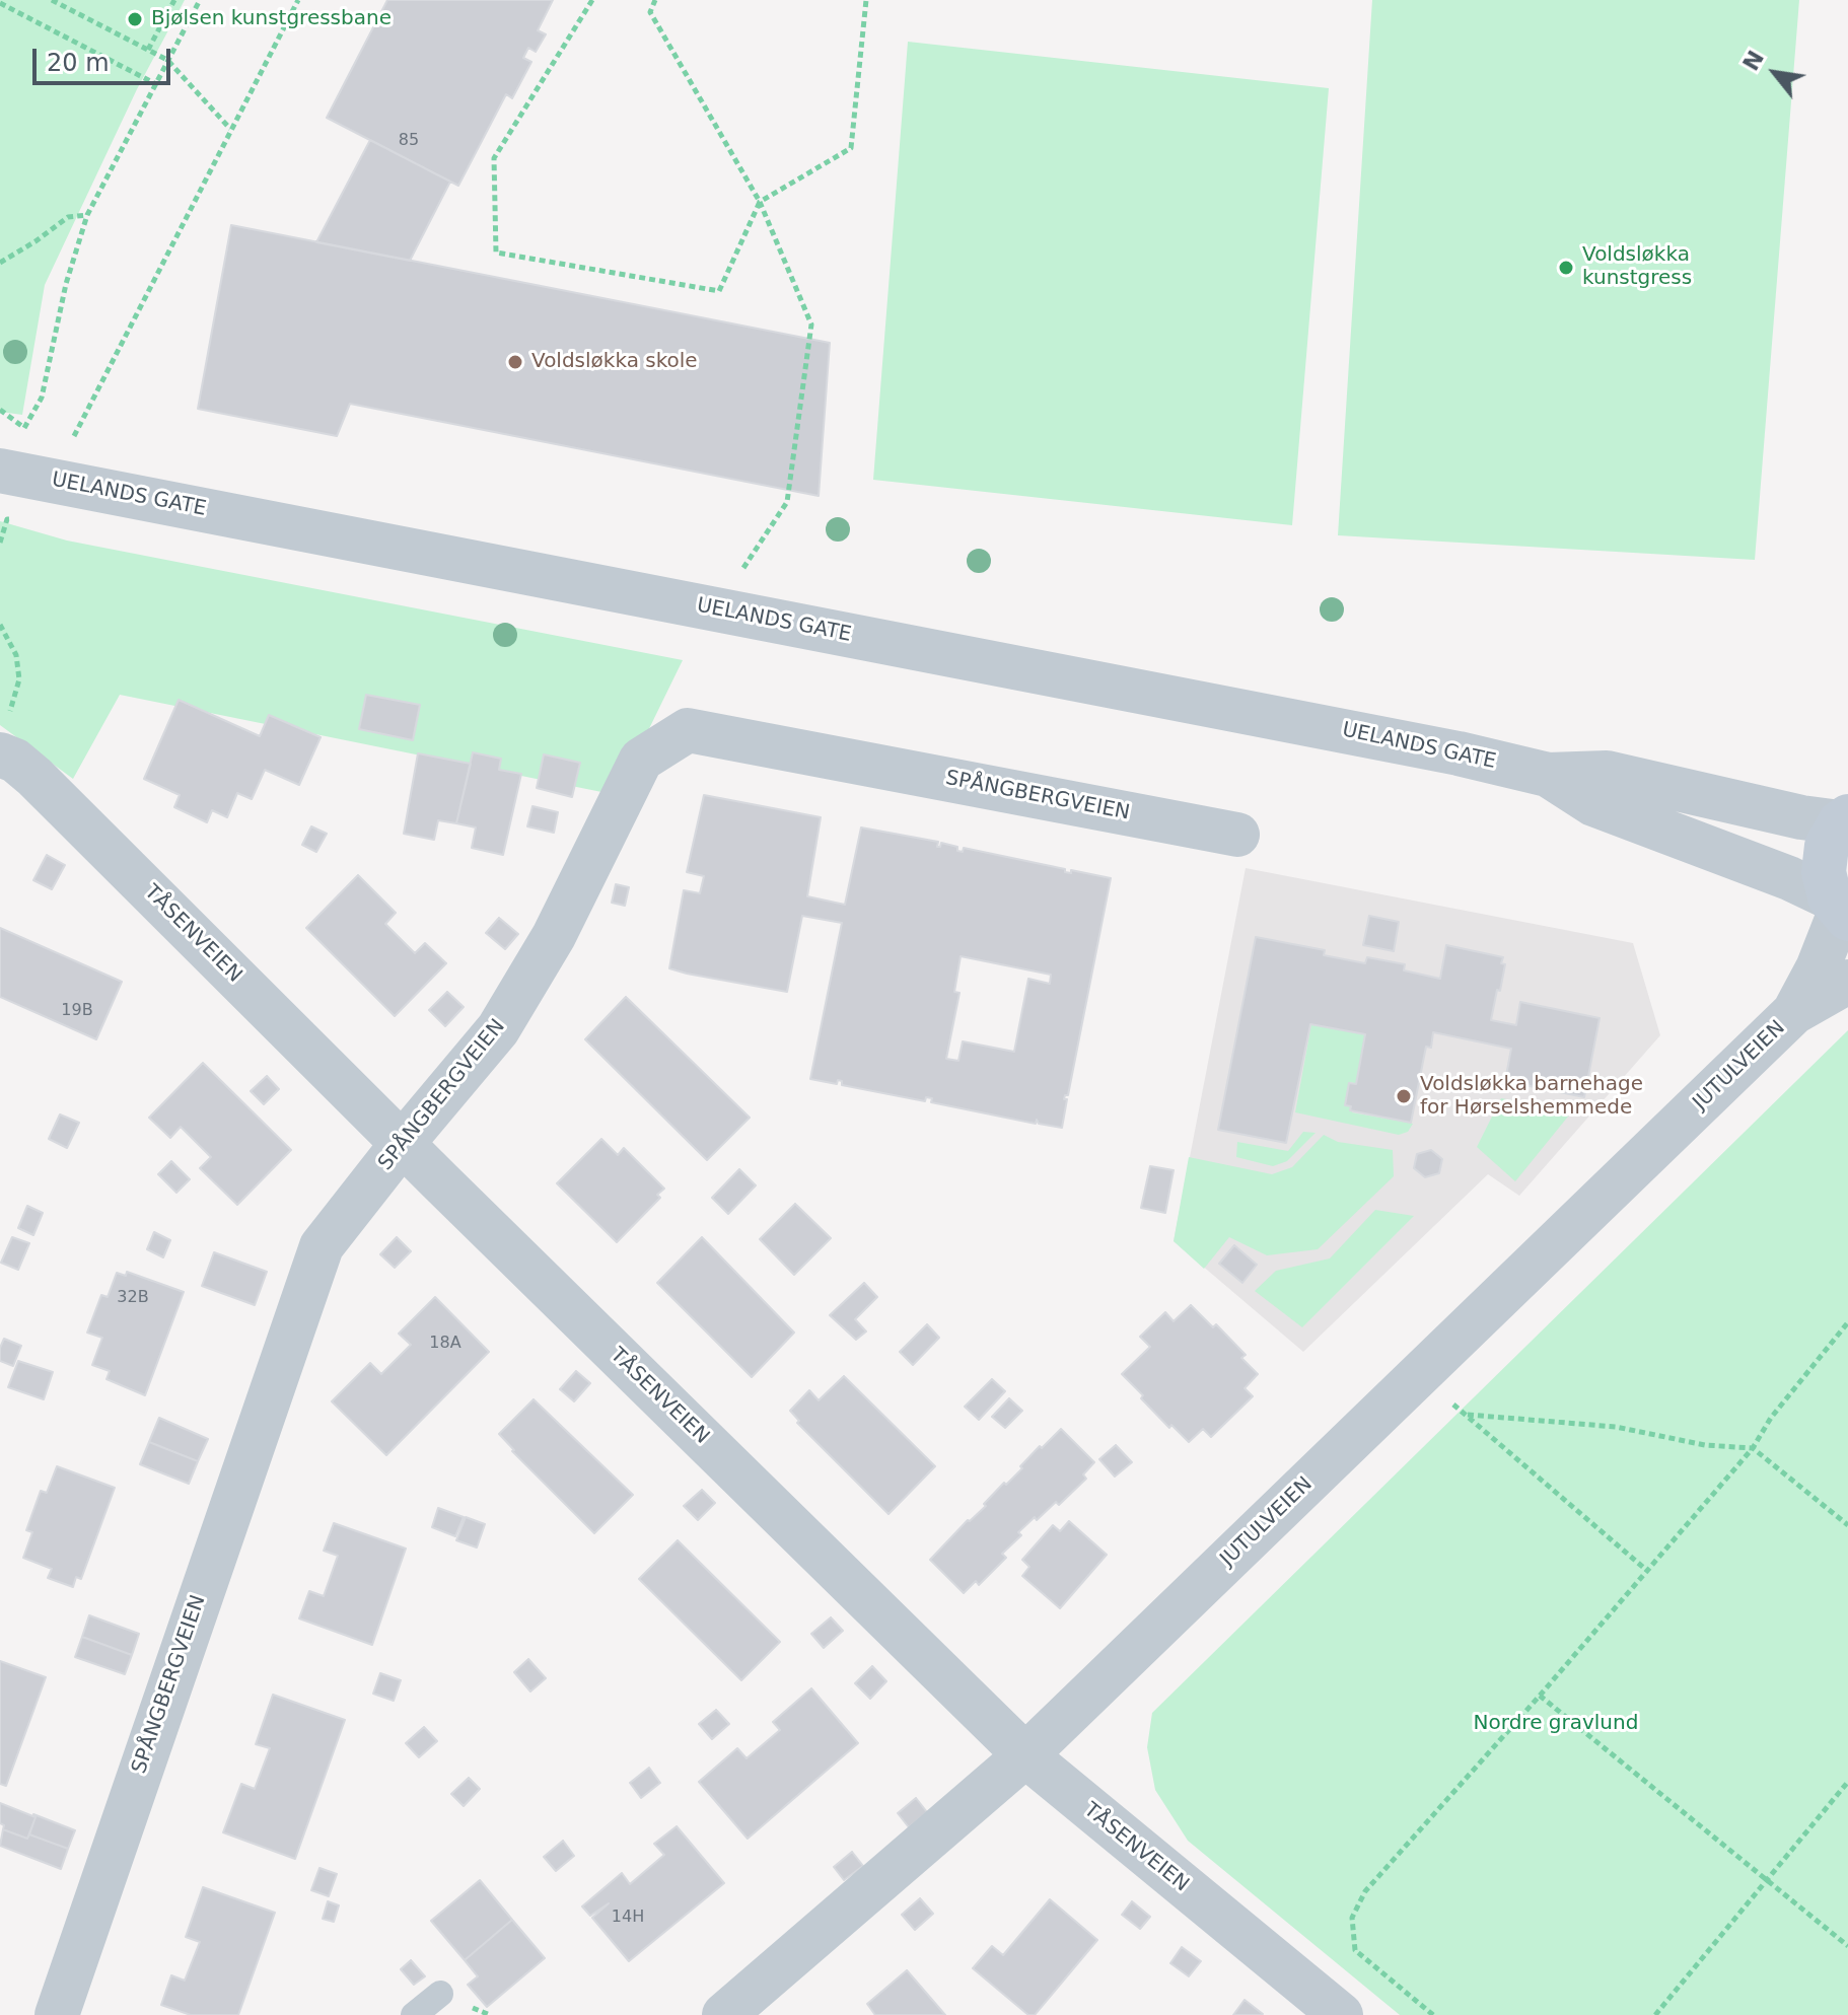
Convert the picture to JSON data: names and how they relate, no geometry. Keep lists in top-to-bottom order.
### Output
{
  "streets": {
    "main road": ["UELANDS GATE"],
    "street": ["SPÅNGBERGVEIEN", "TÅSENVEIEN", "JUTULVEIEN"]
  },
  "crossings": [
    ["UELANDS GATE", "JUTULVEIEN"],
    ["SPÅNGBERGVEIEN", "TÅSENVEIEN"],
    ["TÅSENVEIEN", "JUTULVEIEN"]
  ],
  "parks": ["Nordre gravlund"],
  "places": [
    "Bjølsen kunstgressbane",
    "Voldsløkka kunstgress",
    "Voldsløkka skole",
    "Voldsløkka barnehage for Hørselshemmede"
  ],
  "house_numbers": [
    "85",
    "19B",
    "32B",
    "18A",
    "14H"
  ],
  "scale_bar": "20 m",
  "north": "top left"
}
